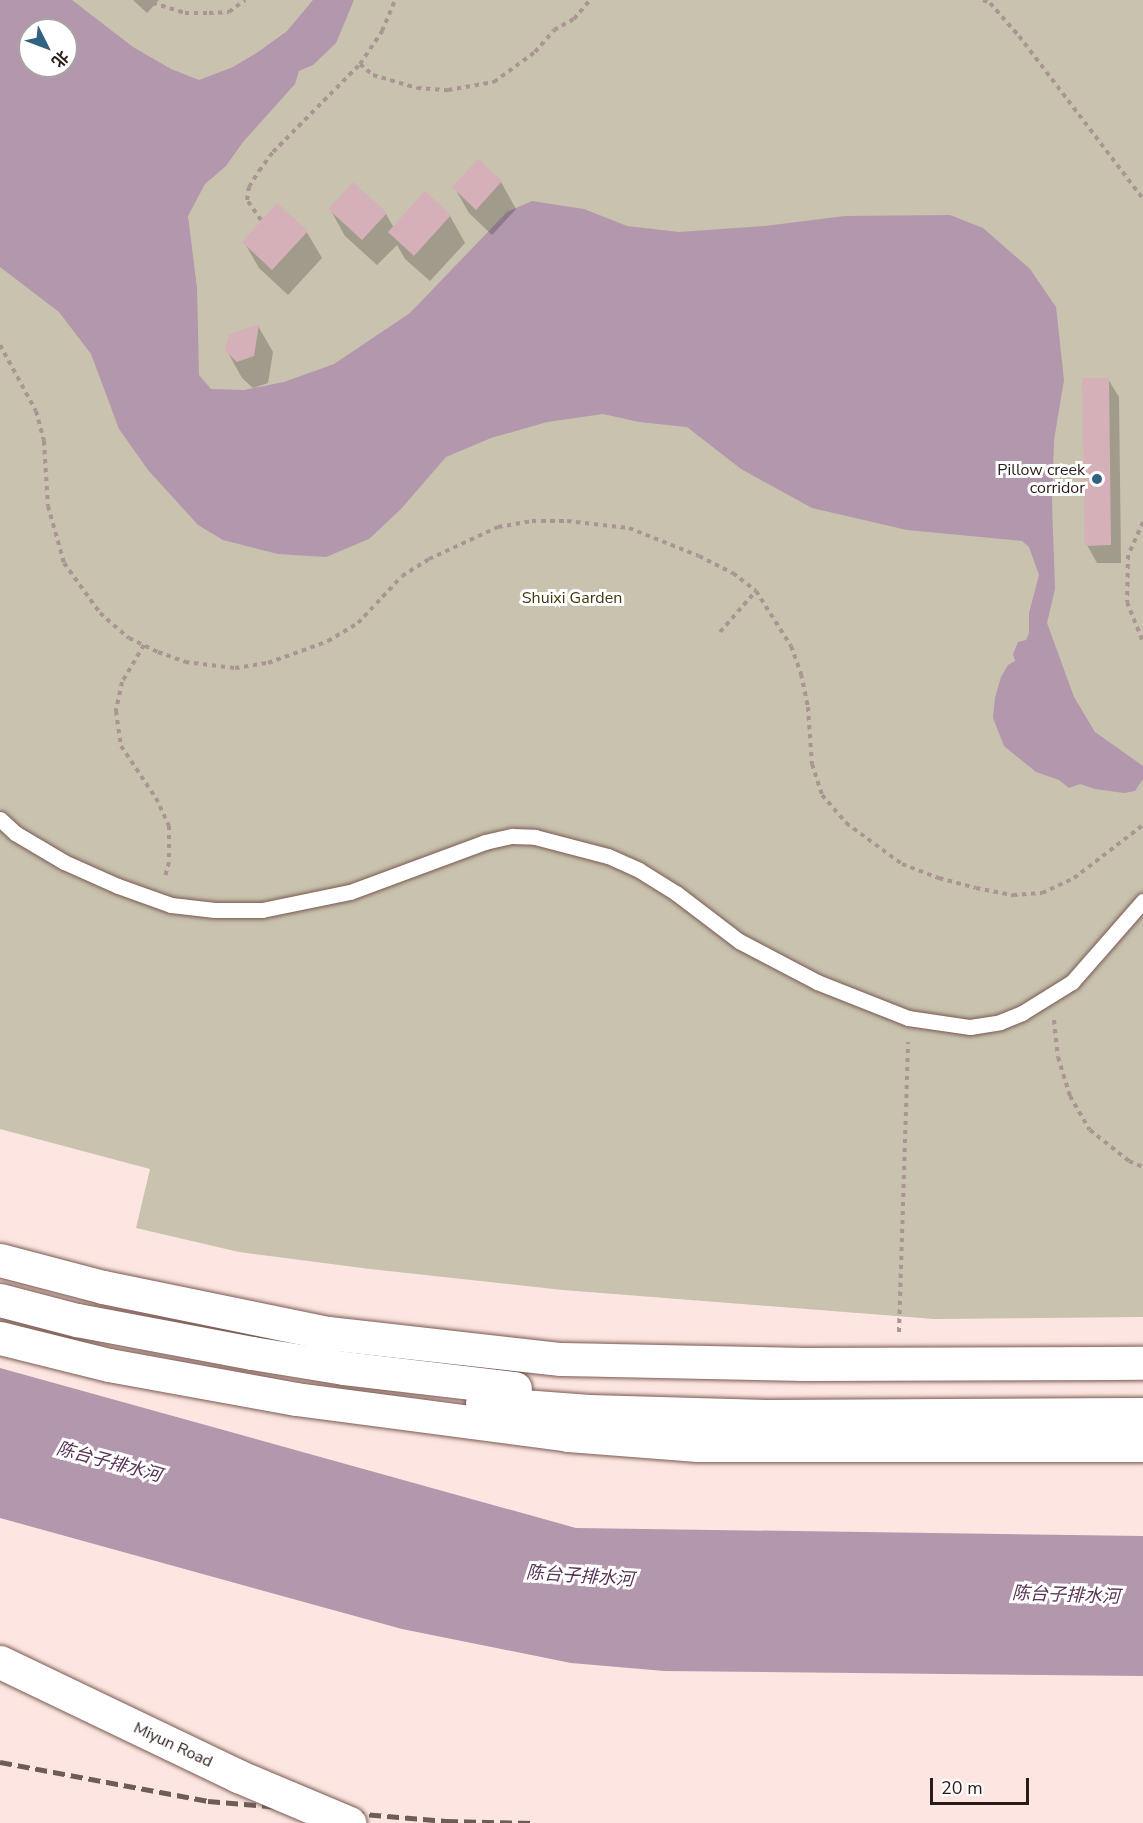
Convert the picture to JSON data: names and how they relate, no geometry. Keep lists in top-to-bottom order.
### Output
{
  "streets": {
    "main road": ["Miyun Road"]
  },
  "water": ["陈台子排水河"],
  "parks": ["Shuixi Garden"],
  "places": ["Pillow creek corridor"],
  "scale_bar": "20 m",
  "north": "bottom right"
}
